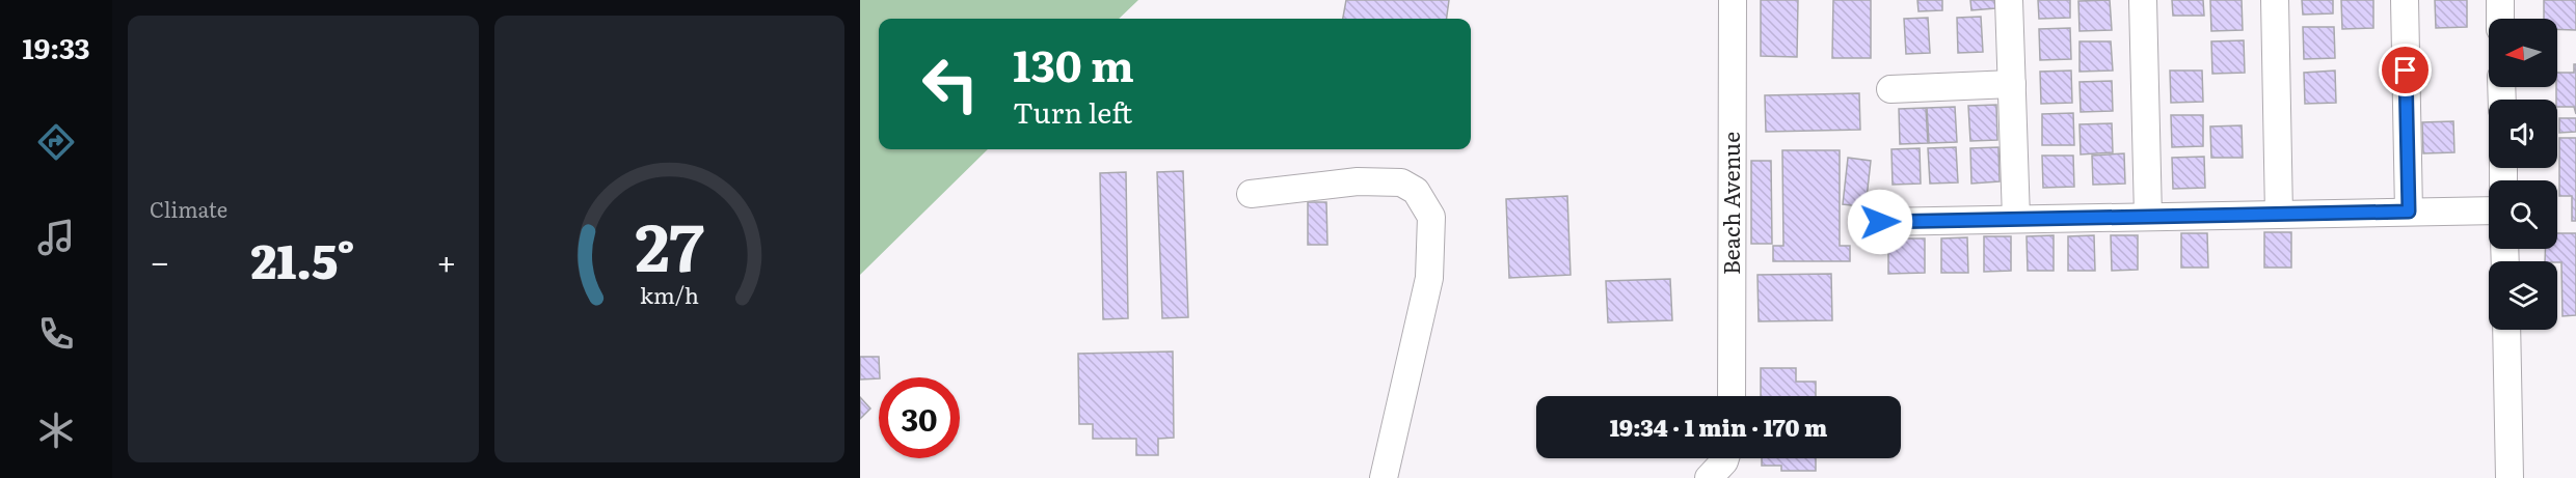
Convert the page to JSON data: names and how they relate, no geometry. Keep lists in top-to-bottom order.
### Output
{
  "streets": {
    "street": ["Beach Avenue"]
  },
  "north": "left",
  "page": {
    "tabs": "19:33",
    "tile": "Climate",
    "turn": ["130 m", "Turn left"],
    "heat": ["−", "21.5°", "+"],
    "limit": "30",
    "trip": "19:34 · 1 min · 170 m",
    "gauge": ["27", "km/h"]
  }
}
